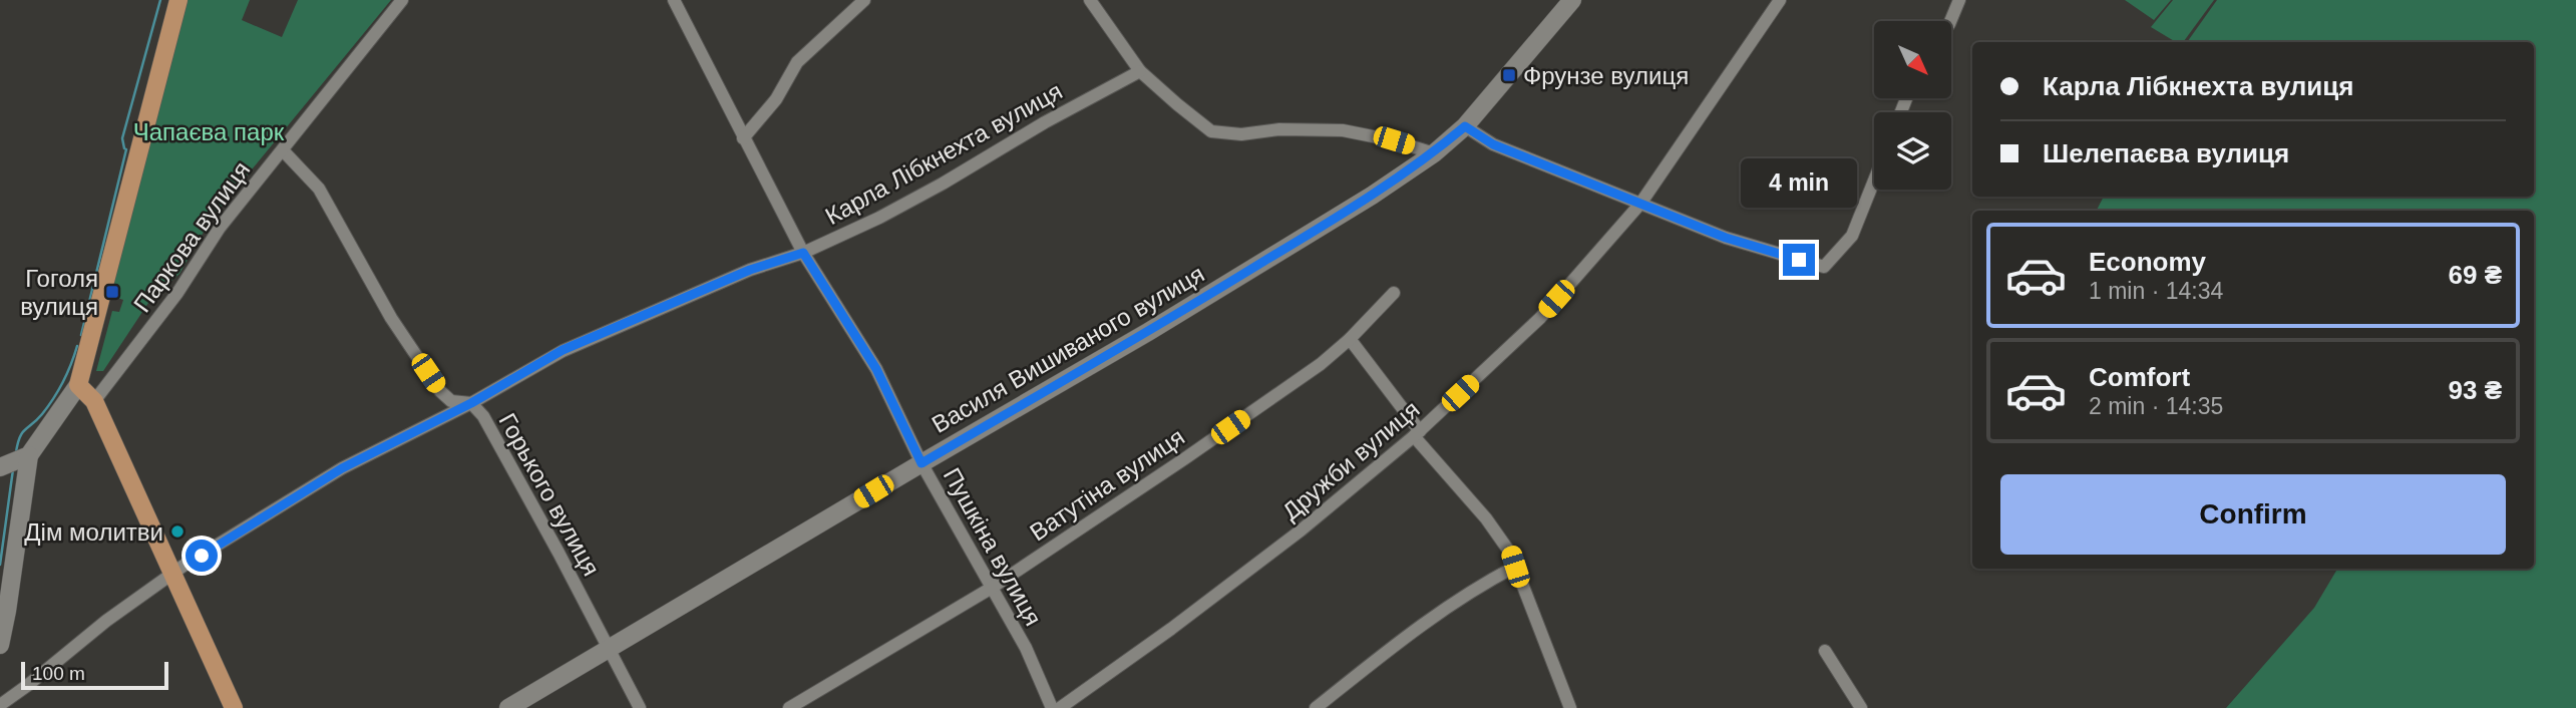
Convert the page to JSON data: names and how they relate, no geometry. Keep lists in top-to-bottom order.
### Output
{
  "streets": {
    "street": [
      "Карла Лібкнехта вулиця",
      "Паркова вулиця",
      "Василя Вишиваного вулиця",
      "Дружби вулиця",
      "Ватутіна вулиця",
      "Горького вулиця",
      "Пушкіна вулиця"
    ]
  },
  "crossings": [
    ["Карла Лібкнехта вулиця", "Горького вулиця"],
    ["Карла Лібкнехта вулиця", "Пушкіна вулиця"],
    ["Паркова вулиця", "Горького вулиця"],
    ["Василя Вишиваного вулиця", "Горького вулиця"],
    ["Василя Вишиваного вулиця", "Пушкіна вулиця"],
    ["Ватутіна вулиця", "Пушкіна вулиця"]
  ],
  "parks": ["Чапаєва парк"],
  "places": {
    "transit": ["Фрунзе вулиця", "Гоголя вулиця"],
    "other": ["Дім молитви"]
  },
  "scale_bar": "100 m",
  "north": "bottom right",
  "page": {
    "banner": ["Карла Лібкнехта вулиця", "Шелепаєва вулиця"],
    "bubble": "4 min",
    "list": [
      {
        "name": "Economy",
        "note": "1 min · 14:34",
        "value": "69 ₴"
      },
      {
        "name": "Comfort",
        "note": "2 min · 14:35",
        "value": "93 ₴"
      }
    ],
    "buttons": "Confirm",
    "scale": "100 m"
  }
}
